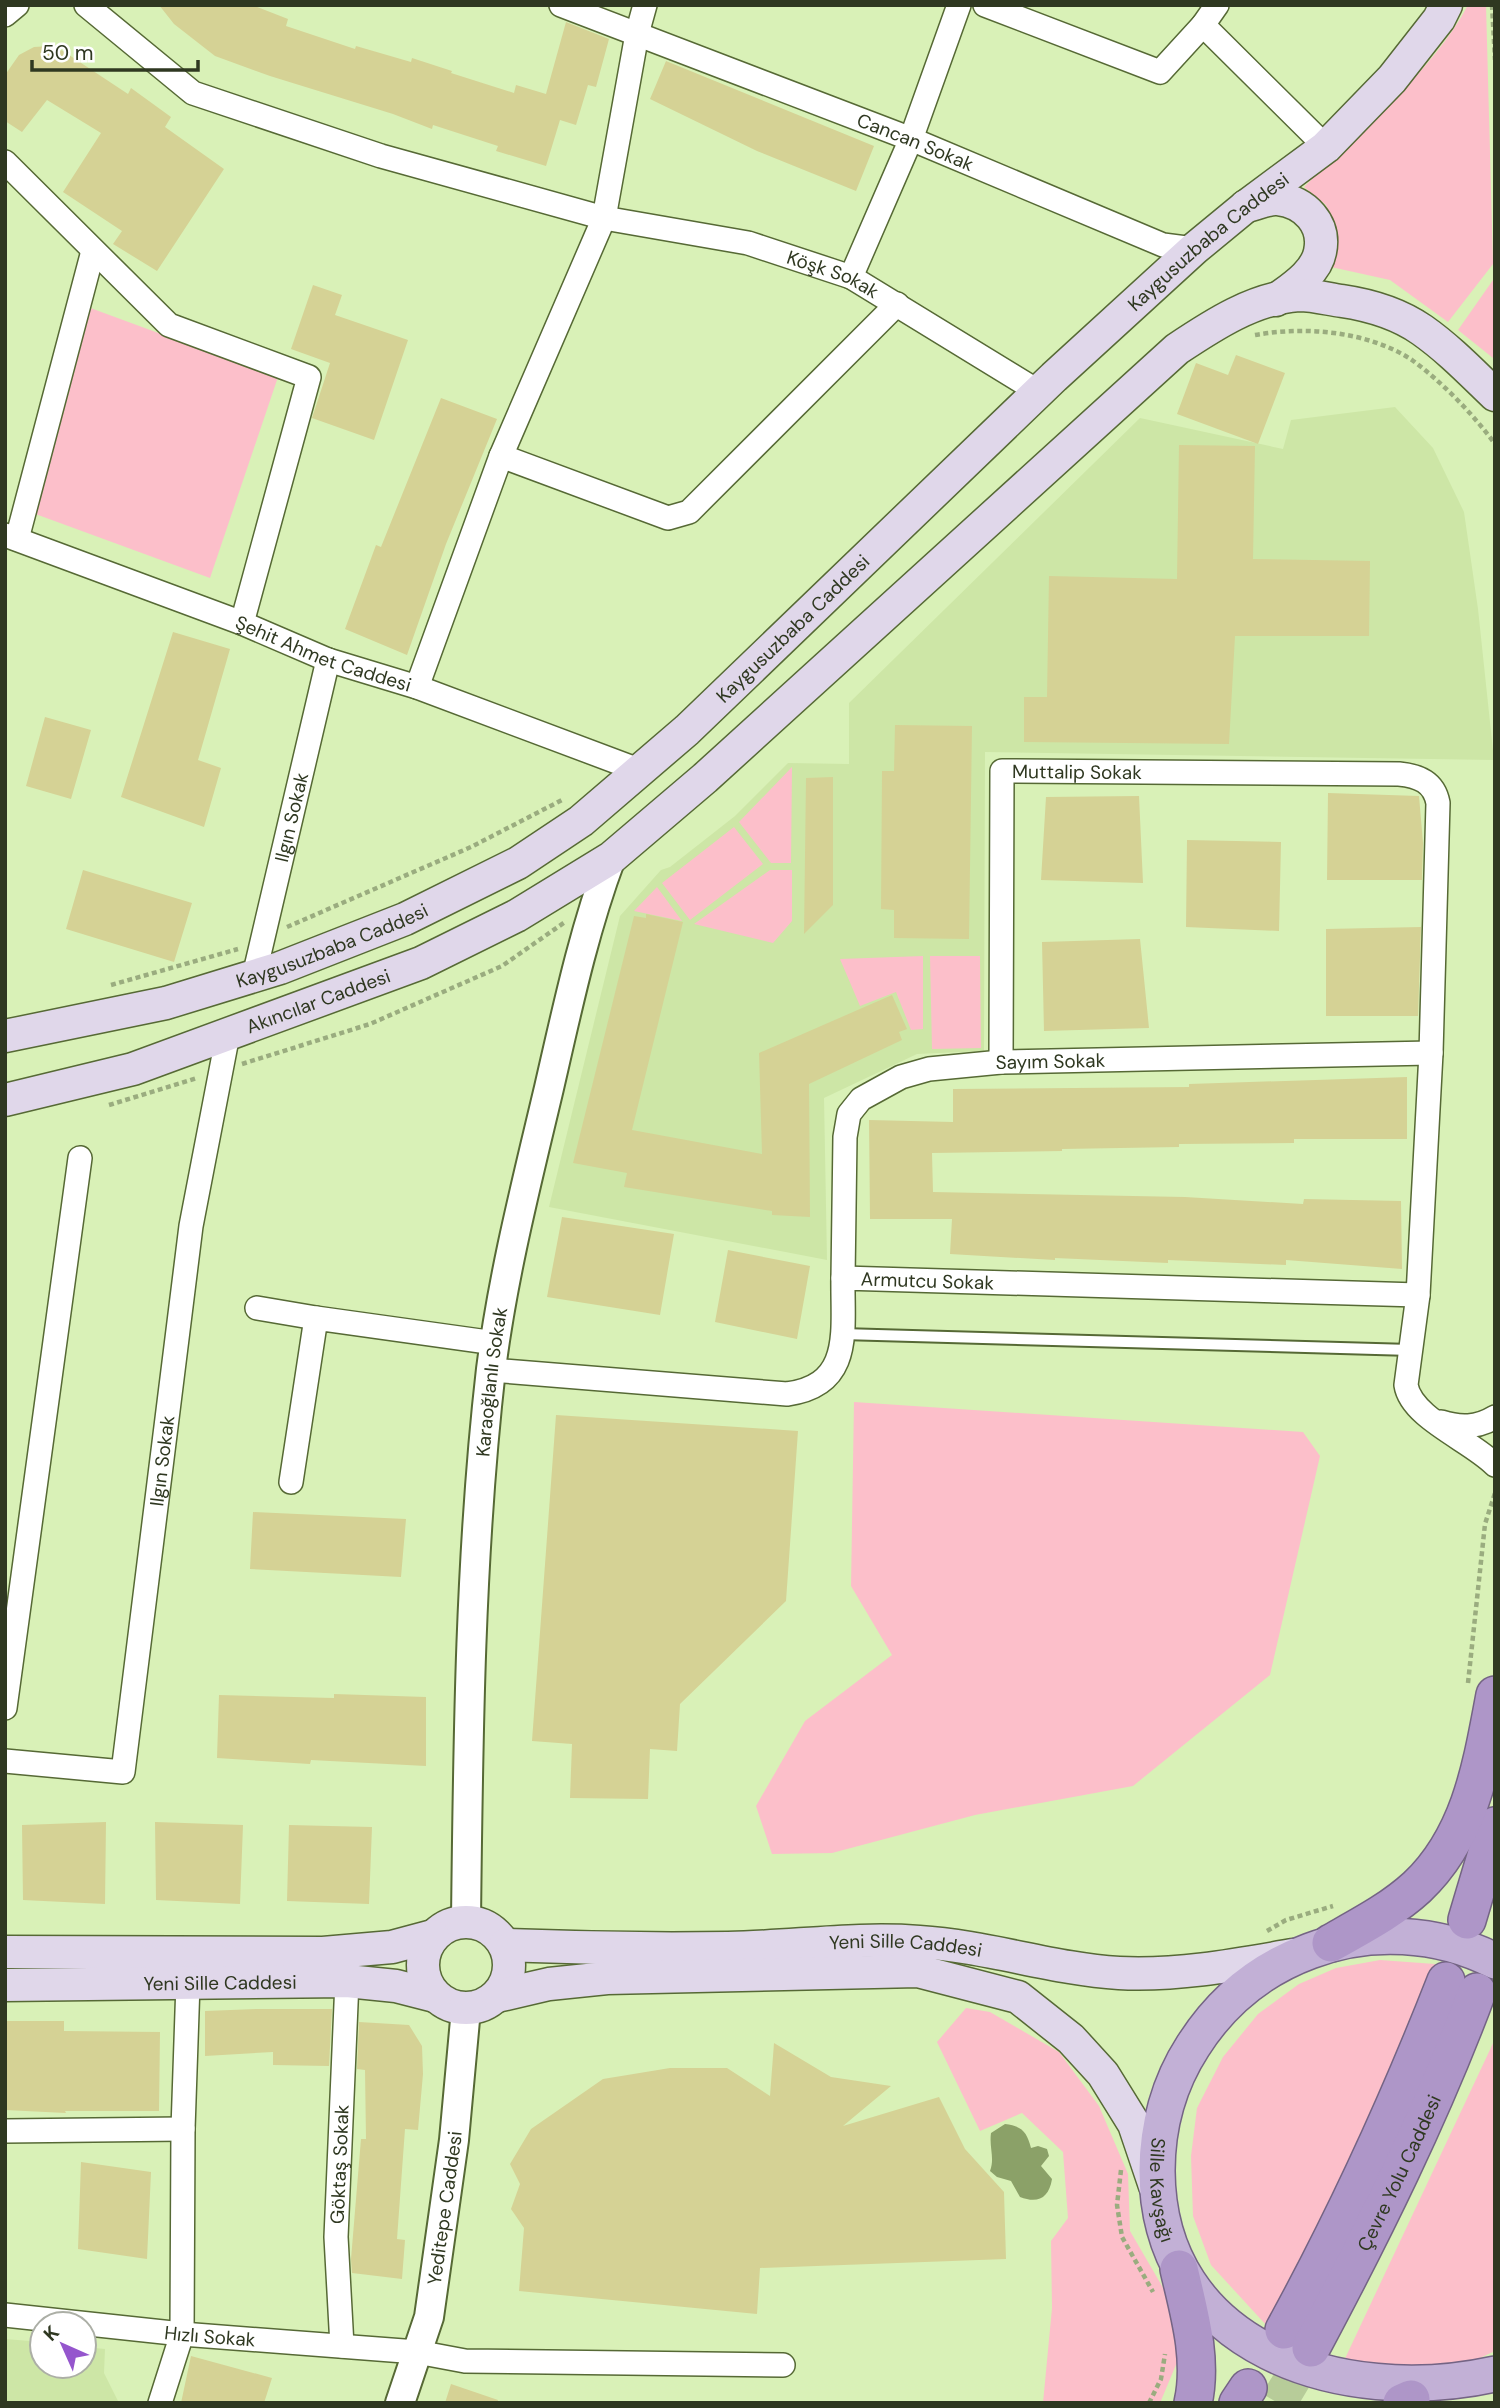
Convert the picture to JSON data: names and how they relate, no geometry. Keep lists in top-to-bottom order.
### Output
{
  "streets": {
    "highway": ["Çevre Yolu Caddesi"],
    "main road": [
      "Kaygusuzbaba Caddesi",
      "Akıncılar Caddesi",
      "Yeni Sille Caddesi",
      "Sille Kavşağı"
    ],
    "street": [
      "Cancan Sokak",
      "Köşk Sokak",
      "Şehit Ahmet Caddesi",
      "Muttalip Sokak",
      "Ilgın Sokak",
      "Sayım Sokak",
      "Armutcu Sokak",
      "Karaoğlanlı Sokak",
      "Göktaş Sokak",
      "Yeditepe Caddesi",
      "Hızlı Sokak"
    ]
  },
  "crossings": [
    ["Cancan Sokak", "Kaygusuzbaba Caddesi"],
    ["Kaygusuzbaba Caddesi", "Köşk Sokak"],
    ["Kaygusuzbaba Caddesi", "Şehit Ahmet Caddesi"],
    ["Kaygusuzbaba Caddesi", "Ilgın Sokak"],
    ["Şehit Ahmet Caddesi", "Ilgın Sokak"],
    ["Muttalip Sokak", "Sayım Sokak"],
    ["Ilgın Sokak", "Akıncılar Caddesi"],
    ["Akıncılar Caddesi", "Karaoğlanlı Sokak"],
    ["Sayım Sokak", "Armutcu Sokak"],
    ["Armutcu Sokak", "Karaoğlanlı Sokak"],
    ["Karaoğlanlı Sokak", "Yeni Sille Caddesi"],
    ["Karaoğlanlı Sokak", "Yeditepe Caddesi"],
    ["Yeni Sille Caddesi", "Göktaş Sokak"],
    ["Yeni Sille Caddesi", "Sille Kavşağı"],
    ["Yeni Sille Caddesi", "Yeditepe Caddesi"],
    ["Göktaş Sokak", "Hızlı Sokak"],
    ["Çevre Yolu Caddesi", "Sille Kavşağı"],
    ["Yeditepe Caddesi", "Hızlı Sokak"]
  ],
  "scale_bar": "50 m",
  "north": "top left"
}
